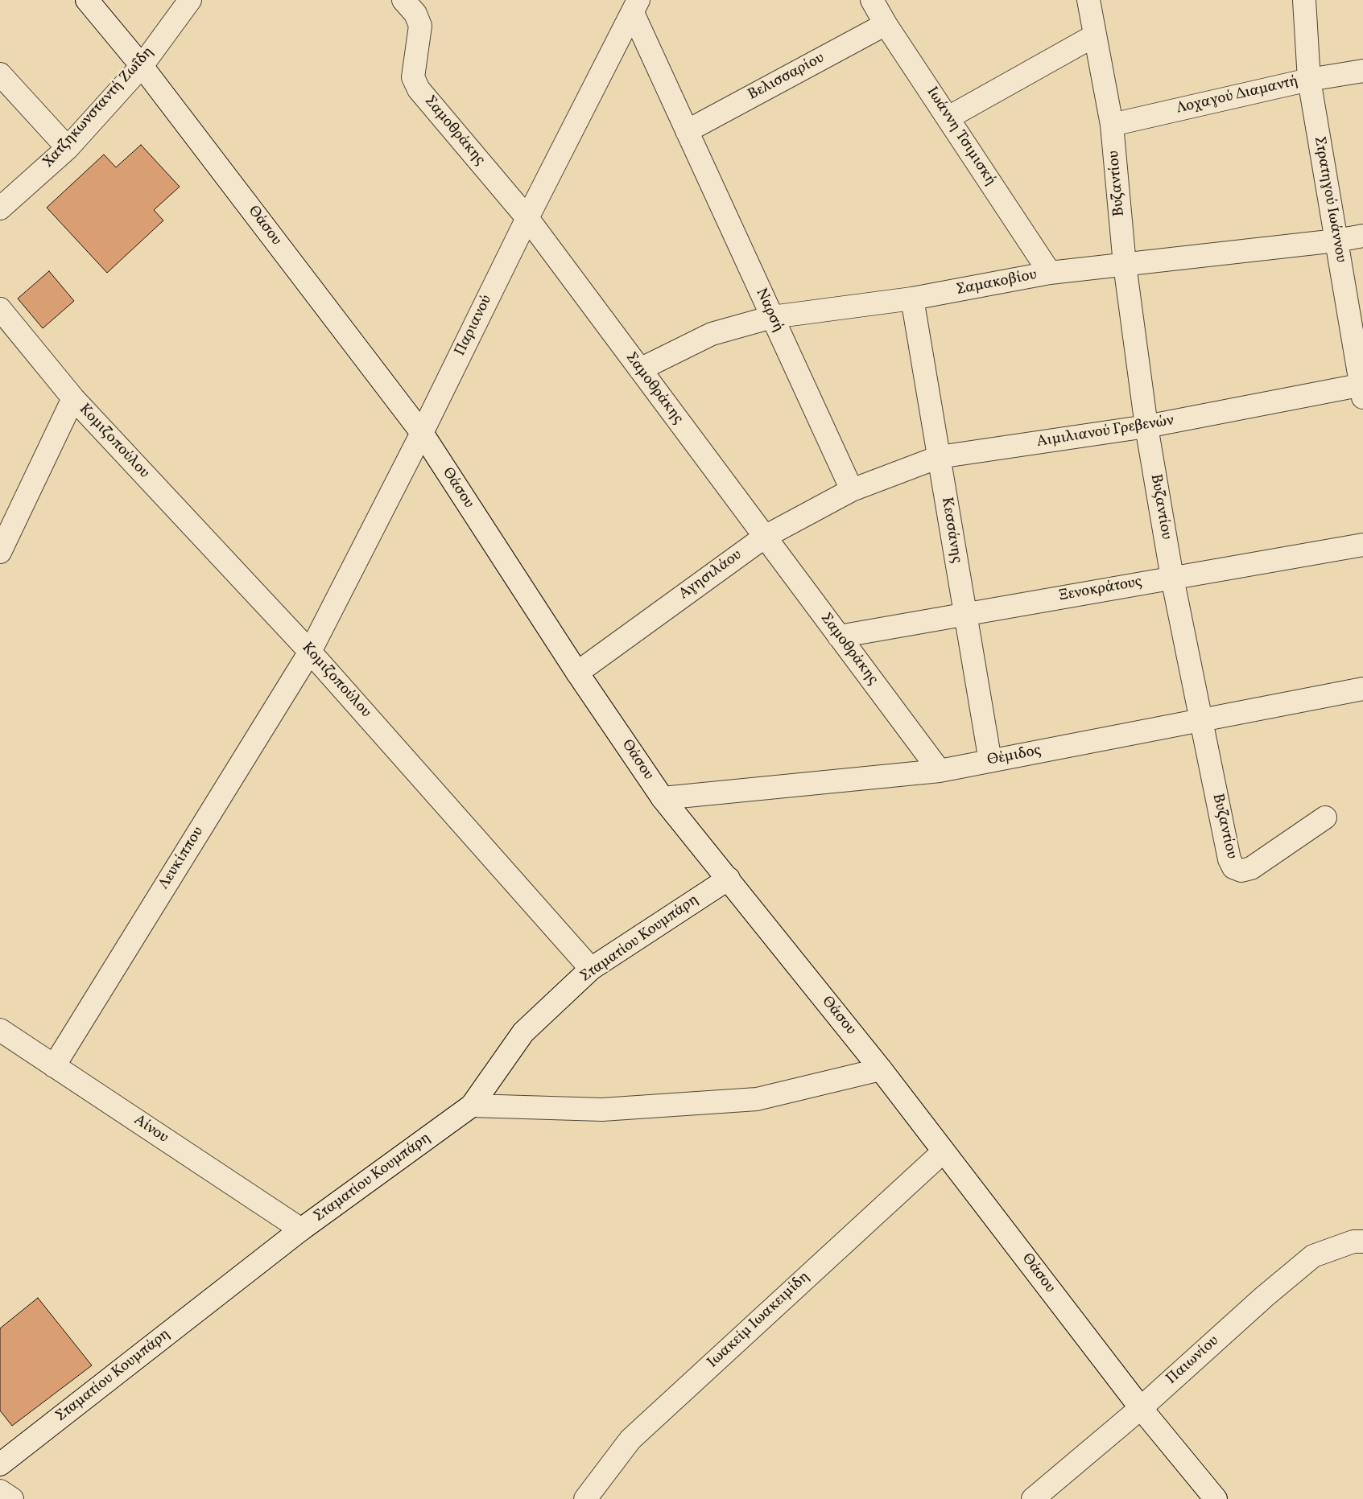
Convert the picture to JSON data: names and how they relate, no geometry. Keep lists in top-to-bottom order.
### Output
{
  "streets": {
    "street": [
      "Βελισσαρίου",
      "Λοχαγού Διαμαντή",
      "Χατζηκωνσταντή Ζωΐδη",
      "Σαμοθράκης",
      "Ιωάννη Τσιμισκή",
      "Βυζαντίου",
      "Στρατηγού Ιωάννου",
      "Θάσου",
      "Σαμακοβίου",
      "Ναρσή",
      "Παριανού",
      "Αιμιλιανού Γρεβενών",
      "Κομιζοπούλου",
      "Κεσσάνης",
      "Αγησιλάου",
      "Ξενοκράτους",
      "Θέμιδος",
      "Λευκίππου",
      "Σταματίου Κουμπάρη",
      "Αίνου",
      "Ιωακείμ Ιωακειμίδη",
      "Παιωνίου"
    ]
  },
  "crossings": [
    ["Βελισσαρίου", "Ιωάννη Τσιμισκή"],
    ["Βελισσαρίου", "Ναρσή"],
    ["Λοχαγού Διαμαντή", "Βυζαντίου"],
    ["Λοχαγού Διαμαντή", "Στρατηγού Ιωάννου"],
    ["Χατζηκωνσταντή Ζωΐδη", "Θάσου"],
    ["Σαμοθράκης", "Σαμακοβίου"],
    ["Σαμοθράκης", "Παριανού"],
    ["Σαμοθράκης", "Αγησιλάου"],
    ["Σαμοθράκης", "Ξενοκράτους"],
    ["Σαμοθράκης", "Θέμιδος"],
    ["Ιωάννη Τσιμισκή", "Σαμακοβίου"],
    ["Βυζαντίου", "Σαμακοβίου"],
    ["Βυζαντίου", "Αιμιλιανού Γρεβενών"],
    ["Βυζαντίου", "Ξενοκράτους"],
    ["Βυζαντίου", "Θέμιδος"],
    ["Στρατηγού Ιωάννου", "Σαμακοβίου"],
    ["Στρατηγού Ιωάννου", "Αιμιλιανού Γρεβενών"],
    ["Θάσου", "Παριανού"],
    ["Θάσου", "Αγησιλάου"],
    ["Θάσου", "Θέμιδος"],
    ["Θάσου", "Σταματίου Κουμπάρη"],
    ["Θάσου", "Ιωακείμ Ιωακειμίδη"],
    ["Θάσου", "Παιωνίου"],
    ["Σαμακοβίου", "Ναρσή"],
    ["Σαμακοβίου", "Κεσσάνης"],
    ["Ναρσή", "Παριανού"],
    ["Ναρσή", "Αιμιλιανού Γρεβενών"],
    ["Ναρσή", "Αγησιλάου"],
    ["Παριανού", "Κομιζοπούλου"],
    ["Παριανού", "Λευκίππου"],
    ["Αιμιλιανού Γρεβενών", "Κεσσάνης"],
    ["Αιμιλιανού Γρεβενών", "Αγησιλάου"],
    ["Κομιζοπούλου", "Λευκίππου"],
    ["Κομιζοπούλου", "Σταματίου Κουμπάρη"],
    ["Κεσσάνης", "Ξενοκράτους"],
    ["Κεσσάνης", "Θέμιδος"],
    ["Λευκίππου", "Αίνου"],
    ["Σταματίου Κουμπάρη", "Αίνου"]
  ]
}
